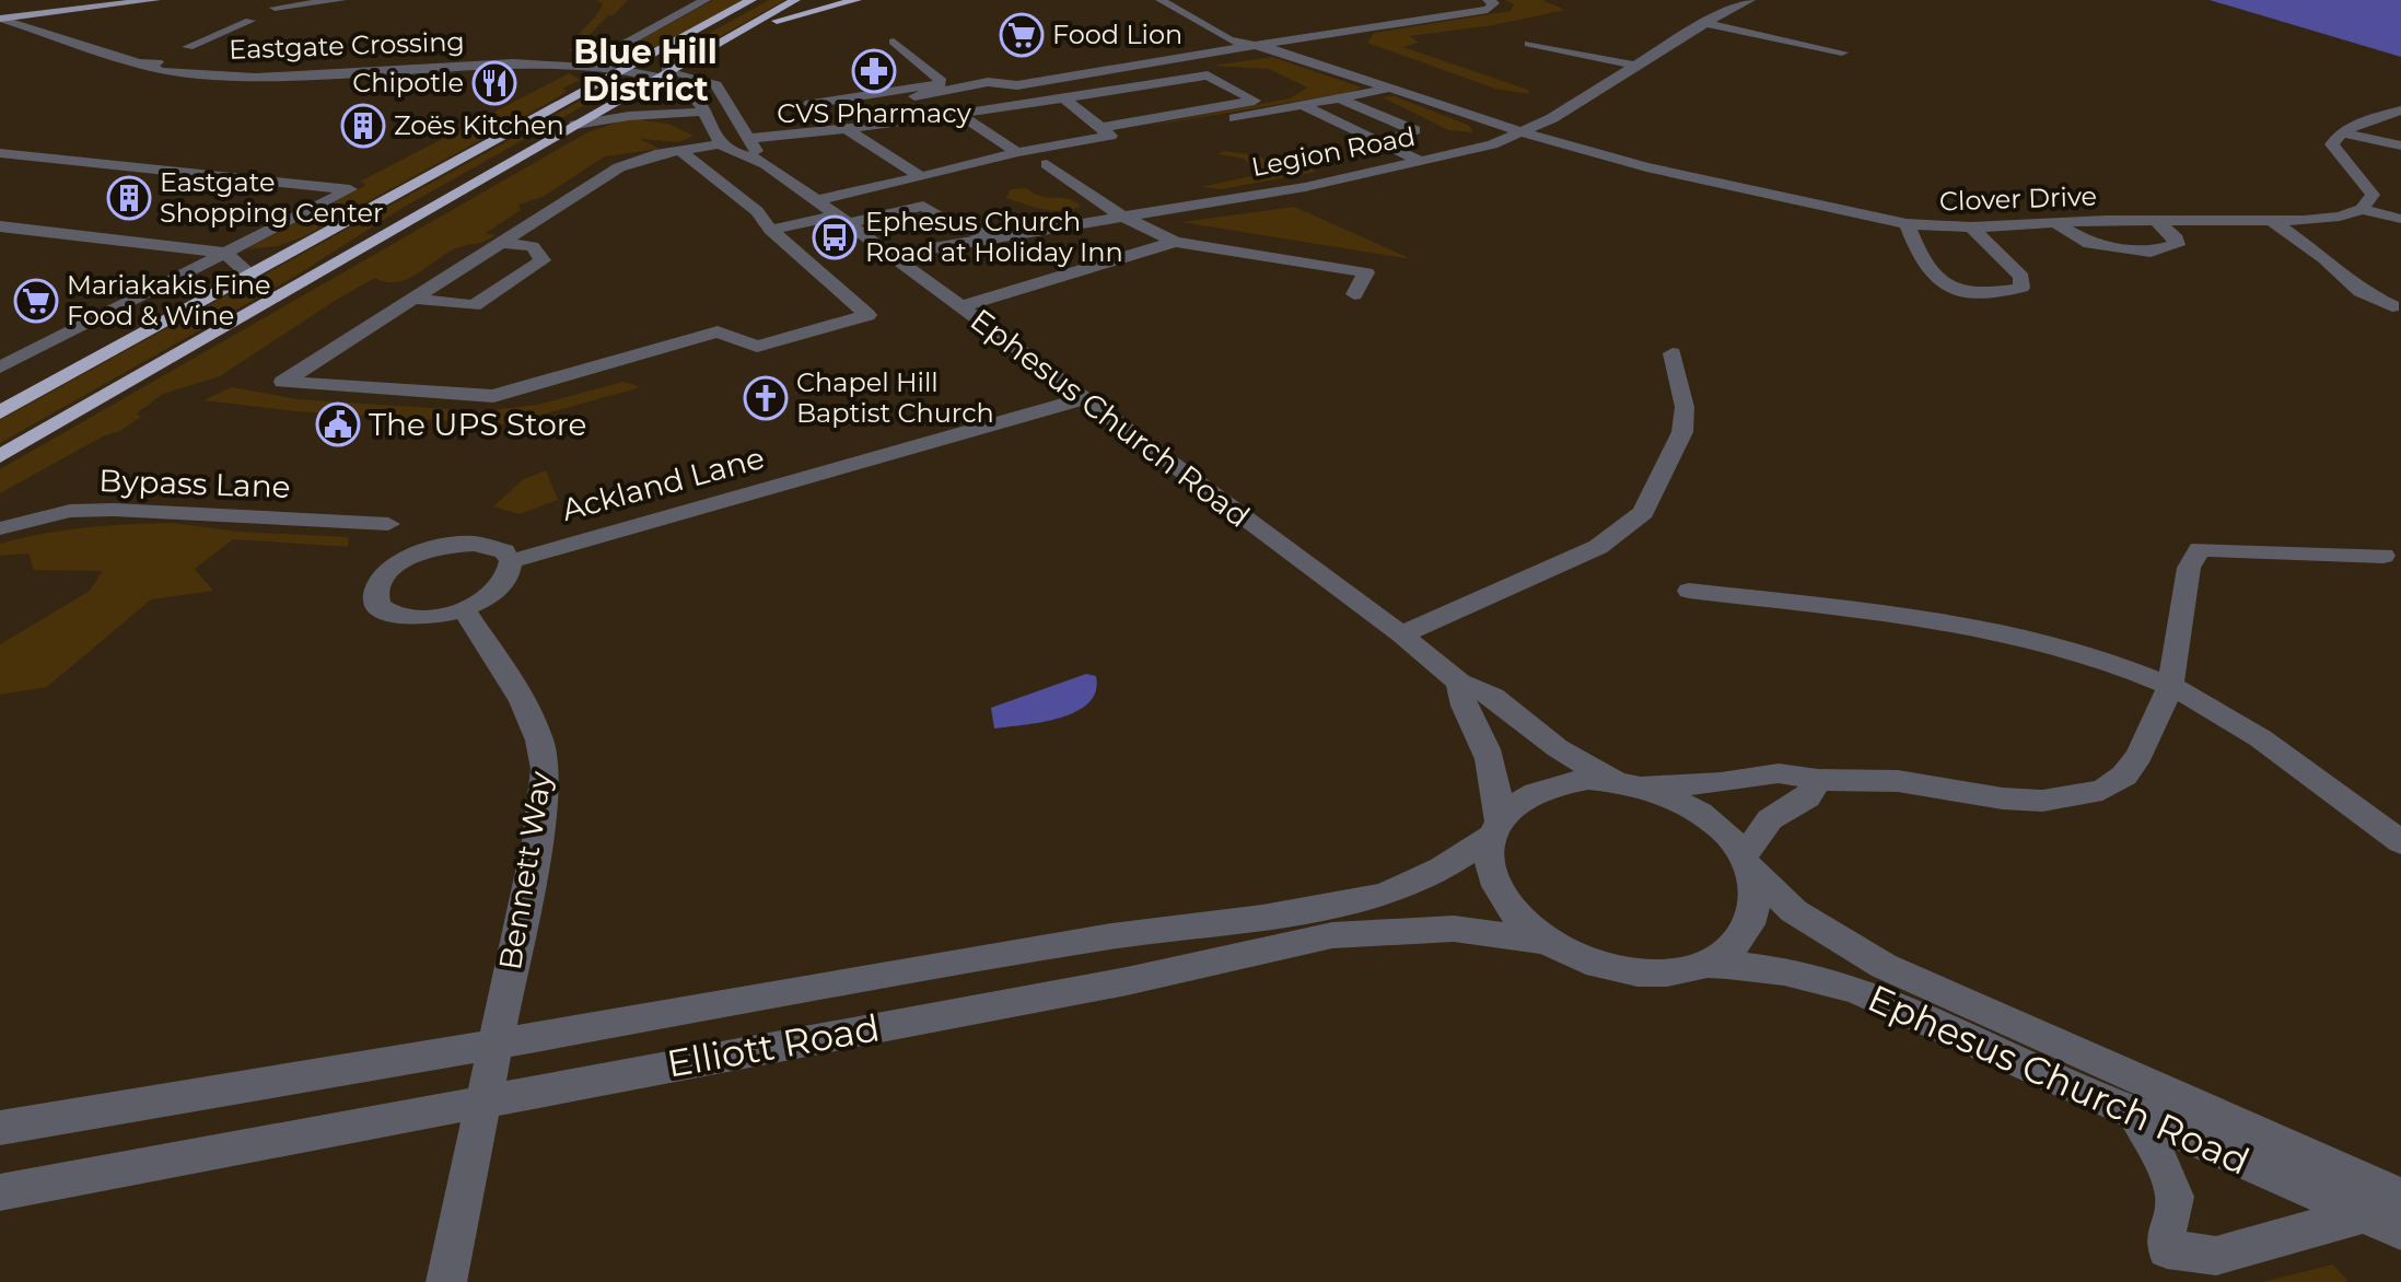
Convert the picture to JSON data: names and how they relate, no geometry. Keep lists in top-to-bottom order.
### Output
{
  "streets": {
    "street": [
      "Eastgate Crossing",
      "Legion Road",
      "Clover Drive",
      "Ephesus Church Road",
      "Bypass Lane",
      "Ackland Lane",
      "Bennett Way",
      "Elliott Road"
    ]
  },
  "crossings": [
    ["Legion Road", "Clover Drive"],
    ["Legion Road", "Ephesus Church Road"],
    ["Ephesus Church Road", "Ackland Lane"],
    ["Ephesus Church Road", "Elliott Road"],
    ["Bennett Way", "Elliott Road"]
  ],
  "districts": ["Blue Hill District"],
  "places": {
    "supermarket": ["Food Lion", "Mariakakis Fine Food & Wine"],
    "pharmacy": ["CVS Pharmacy"],
    "restaurant": ["Chipotle"],
    "building": ["Zoës Kitchen", "Eastgate Shopping Center"],
    "bus stop": ["Ephesus Church Road at Holiday Inn"],
    "church": ["Chapel Hill Baptist Church"],
    "public building": ["The UPS Store"]
  }
}
